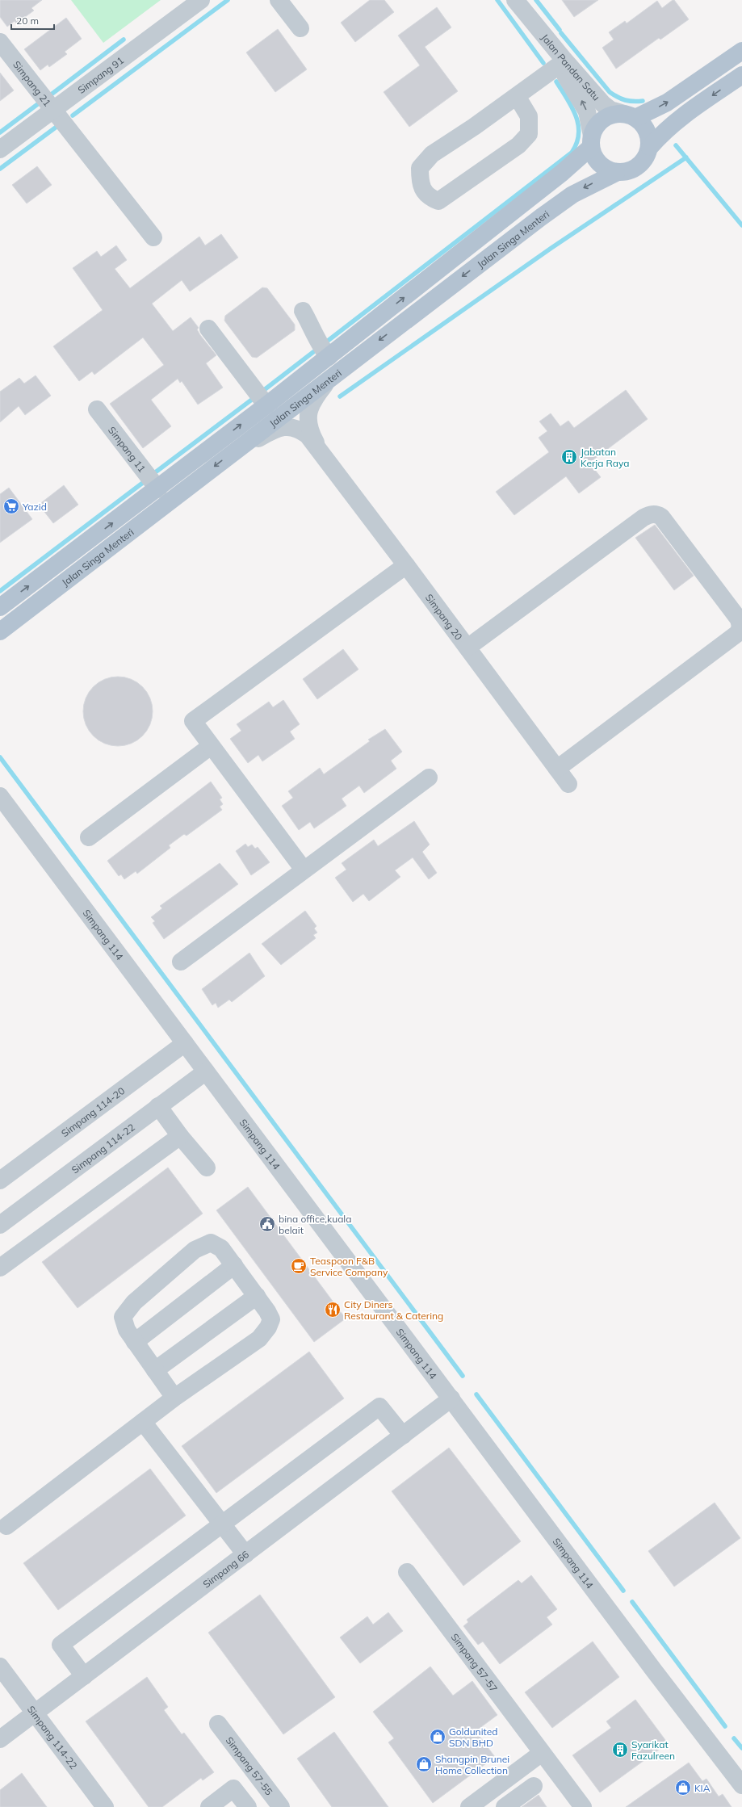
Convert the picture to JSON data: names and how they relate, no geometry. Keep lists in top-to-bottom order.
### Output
{
  "streets": {
    "main road": ["Jalan Singa Menteri"],
    "street": [
      "Jalan Pandan Satu",
      "Simpang 91",
      "Simpang 21",
      "Simpang 11",
      "Simpang 20",
      "Simpang 114",
      "Simpang 114-20",
      "Simpang 114-22",
      "Simpang 66",
      "Simpang 57-57",
      "Simpang 57-55"
    ]
  },
  "crossings": [
    ["Jalan Pandan Satu", "Jalan Singa Menteri"],
    ["Simpang 91", "Simpang 21"],
    ["Jalan Singa Menteri", "Simpang 11"],
    ["Simpang 114", "Simpang 114-20"],
    ["Simpang 114", "Simpang 114-22"],
    ["Simpang 114", "Simpang 66"],
    ["Simpang 114-22", "Simpang 66"]
  ],
  "places": {
    "building": ["Jabatan Kerja Raya", "Syarikat Fazulreen"],
    "supermarket": ["Yazid"],
    "public building": ["bina office,kuala belait"],
    "cafe": ["Teaspoon F&B Service Company"],
    "restaurant": ["City Diners Restaurant & Catering"],
    "shop": ["Goldunited SDN BHD", "Shangpin Brunei Home Collection", "KIA"]
  },
  "scale_bar": "20 m"
}
